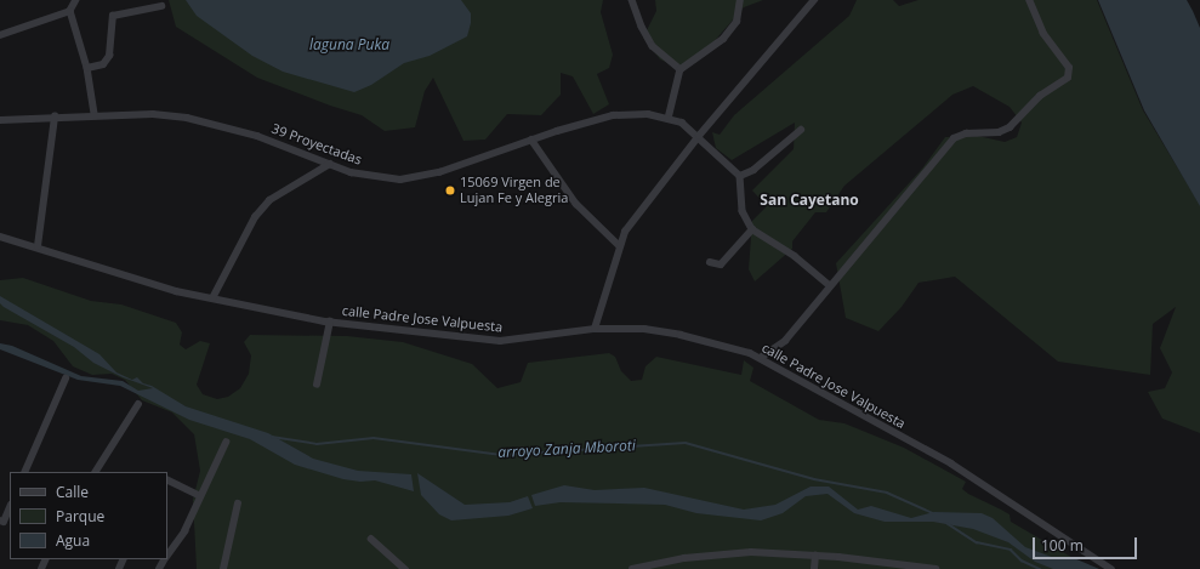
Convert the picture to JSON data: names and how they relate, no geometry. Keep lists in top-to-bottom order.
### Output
{
  "streets": {
    "street": ["39 Proyectadas", "calle Padre Jose Valpuesta"]
  },
  "districts": ["San Cayetano"],
  "water": ["laguna Puka", "arroyo Zanja Mboroti"],
  "places": ["15069 Virgen de Lujan Fe y Alegria"],
  "legend": ["Calle", "Parque", "Agua"],
  "scale_bar": "100 m"
}
